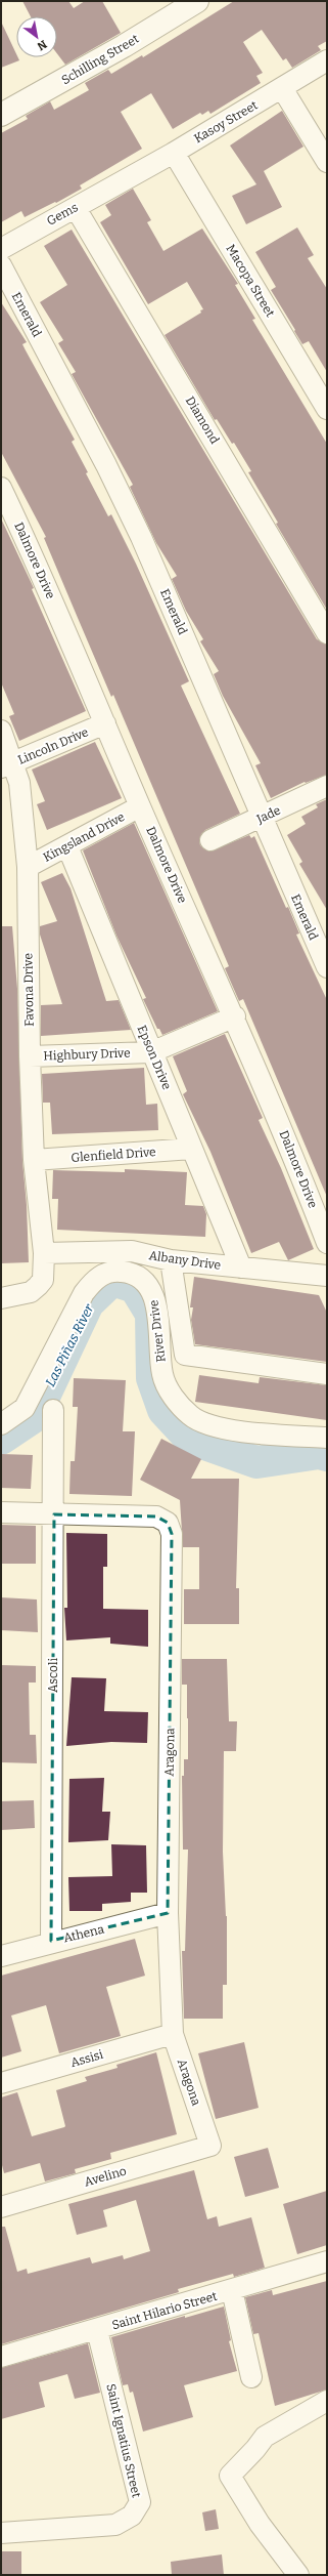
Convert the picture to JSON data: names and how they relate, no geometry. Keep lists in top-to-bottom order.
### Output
{
  "streets": {
    "street": [
      "Schilling Street",
      "Kasoy Street",
      "Gems",
      "Macopa Street",
      "Emerald",
      "Diamond",
      "Dalmore Drive",
      "Lincoln Drive",
      "Jade",
      "Kingsland Drive",
      "Favona Drive",
      "Highbury Drive",
      "Epson Drive",
      "Glenfield Drive",
      "Albany Drive",
      "River Drive",
      "Ascoli",
      "Aragona",
      "Athena",
      "Assisi",
      "Avelino",
      "Saint Hilario Street",
      "Saint Ignatius Street"
    ]
  },
  "crossings": [
    ["Kasoy Street", "Gems"],
    ["Kasoy Street", "Macopa Street"],
    ["Gems", "Diamond"],
    ["Emerald", "Jade"],
    ["Dalmore Drive", "Lincoln Drive"],
    ["Dalmore Drive", "Kingsland Drive"],
    ["Dalmore Drive", "Highbury Drive"],
    ["Lincoln Drive", "Favona Drive"],
    ["Kingsland Drive", "Favona Drive"],
    ["Kingsland Drive", "Epson Drive"],
    ["Favona Drive", "Highbury Drive"],
    ["Favona Drive", "Glenfield Drive"],
    ["Favona Drive", "Albany Drive"],
    ["Highbury Drive", "Epson Drive"],
    ["Epson Drive", "Glenfield Drive"],
    ["Epson Drive", "Albany Drive"],
    ["Ascoli", "Aragona"],
    ["Ascoli", "Athena"],
    ["Aragona", "Athena"],
    ["Aragona", "Assisi"],
    ["Aragona", "Avelino"],
    ["Saint Hilario Street", "Saint Ignatius Street"]
  ],
  "water": ["Las Piñas River"],
  "north": "bottom right"
}
